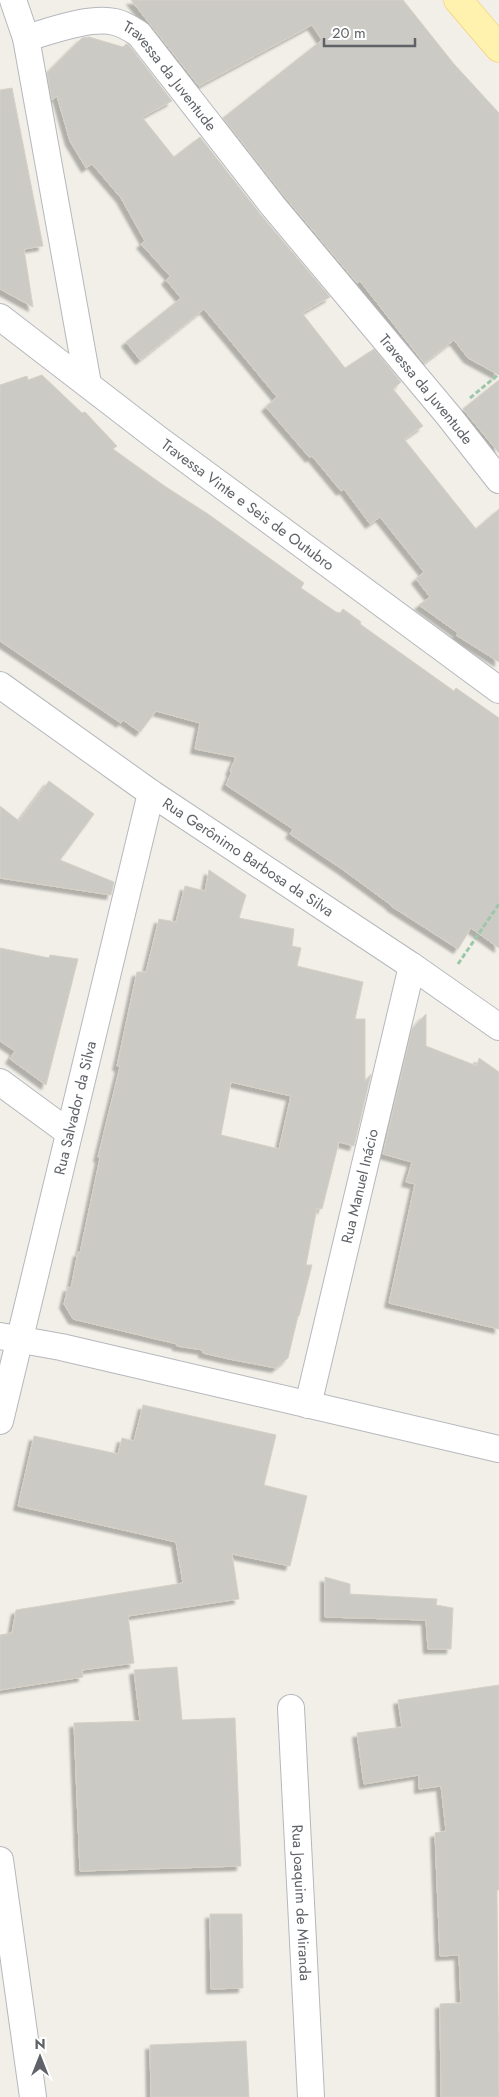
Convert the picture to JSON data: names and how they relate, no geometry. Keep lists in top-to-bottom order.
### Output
{
  "streets": {
    "street": [
      "Travessa da Juventude",
      "Travessa Vinte e Seis de Outubro",
      "Rua Gerônimo Barbosa da Silva",
      "Rua Salvador da Silva",
      "Rua Manuel Inácio",
      "Rua Joaquim de Miranda"
    ]
  },
  "crossings": [
    ["Rua Gerônimo Barbosa da Silva", "Rua Salvador da Silva"],
    ["Rua Gerônimo Barbosa da Silva", "Rua Manuel Inácio"]
  ],
  "scale_bar": "20 m",
  "north": "top"
}
